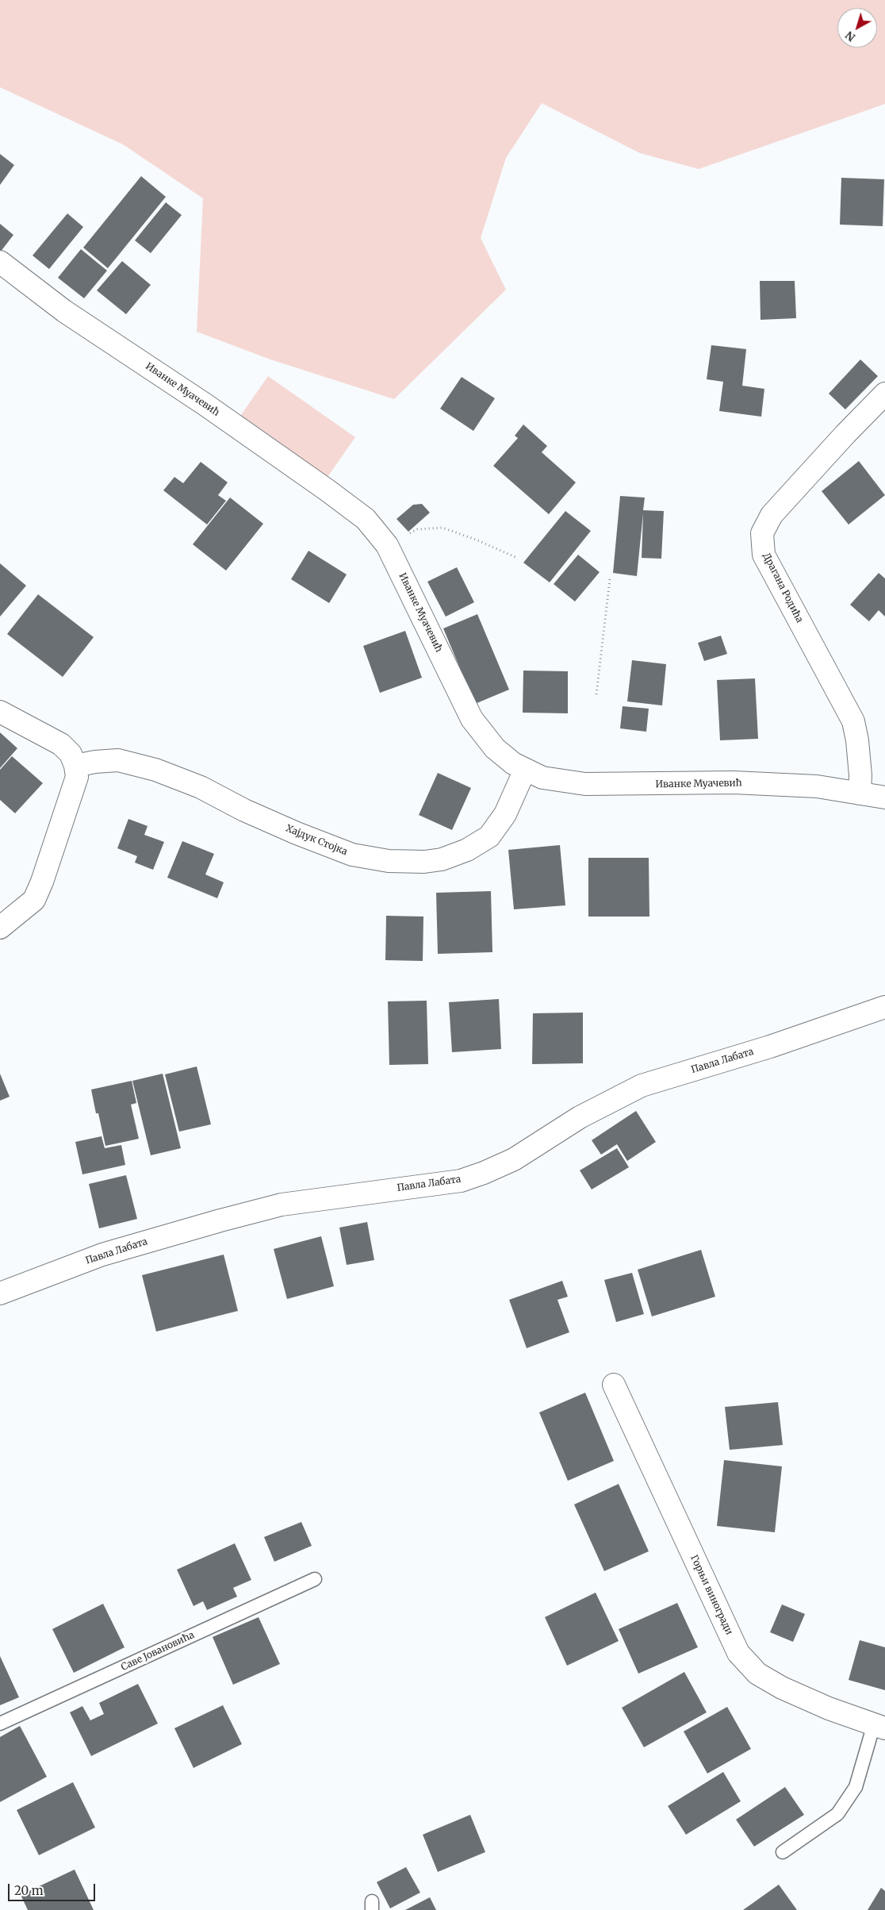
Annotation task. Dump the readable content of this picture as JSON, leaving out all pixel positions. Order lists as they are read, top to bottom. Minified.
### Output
{"streets":{"street":["Иванке Муачевић","Драгана Родића","Хајдук Стојка","Павла Лабата","Горњи виногради"],"lane":["Саве Јовановића"]},"crossings":[["Иванке Муачевић","Драгана Родића"],["Иванке Муачевић","Хајдук Стојка"]],"scale_bar":"20 m","north":"bottom left"}
